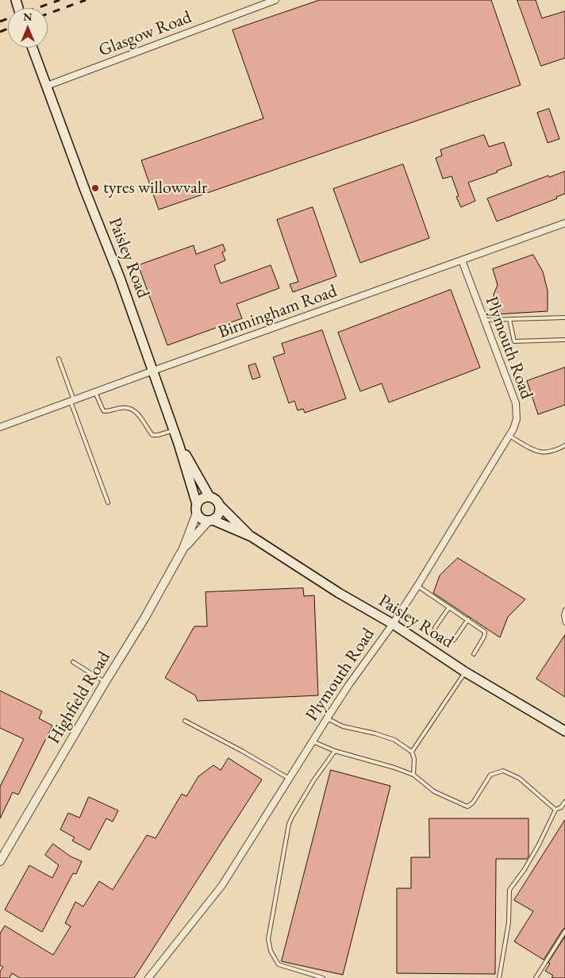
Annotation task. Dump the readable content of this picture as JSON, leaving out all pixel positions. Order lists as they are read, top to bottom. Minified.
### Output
{"streets":{"main road":["Paisley Road"],"street":["Glasgow Road","Birmingham Road","Plymouth Road","Highfield Road"]},"crossings":[["Glasgow Road","Paisley Road"],["Paisley Road","Birmingham Road"],["Paisley Road","Plymouth Road"],["Paisley Road","Highfield Road"],["Birmingham Road","Plymouth Road"]],"places":["tyres willowvalr"],"north":"top"}
